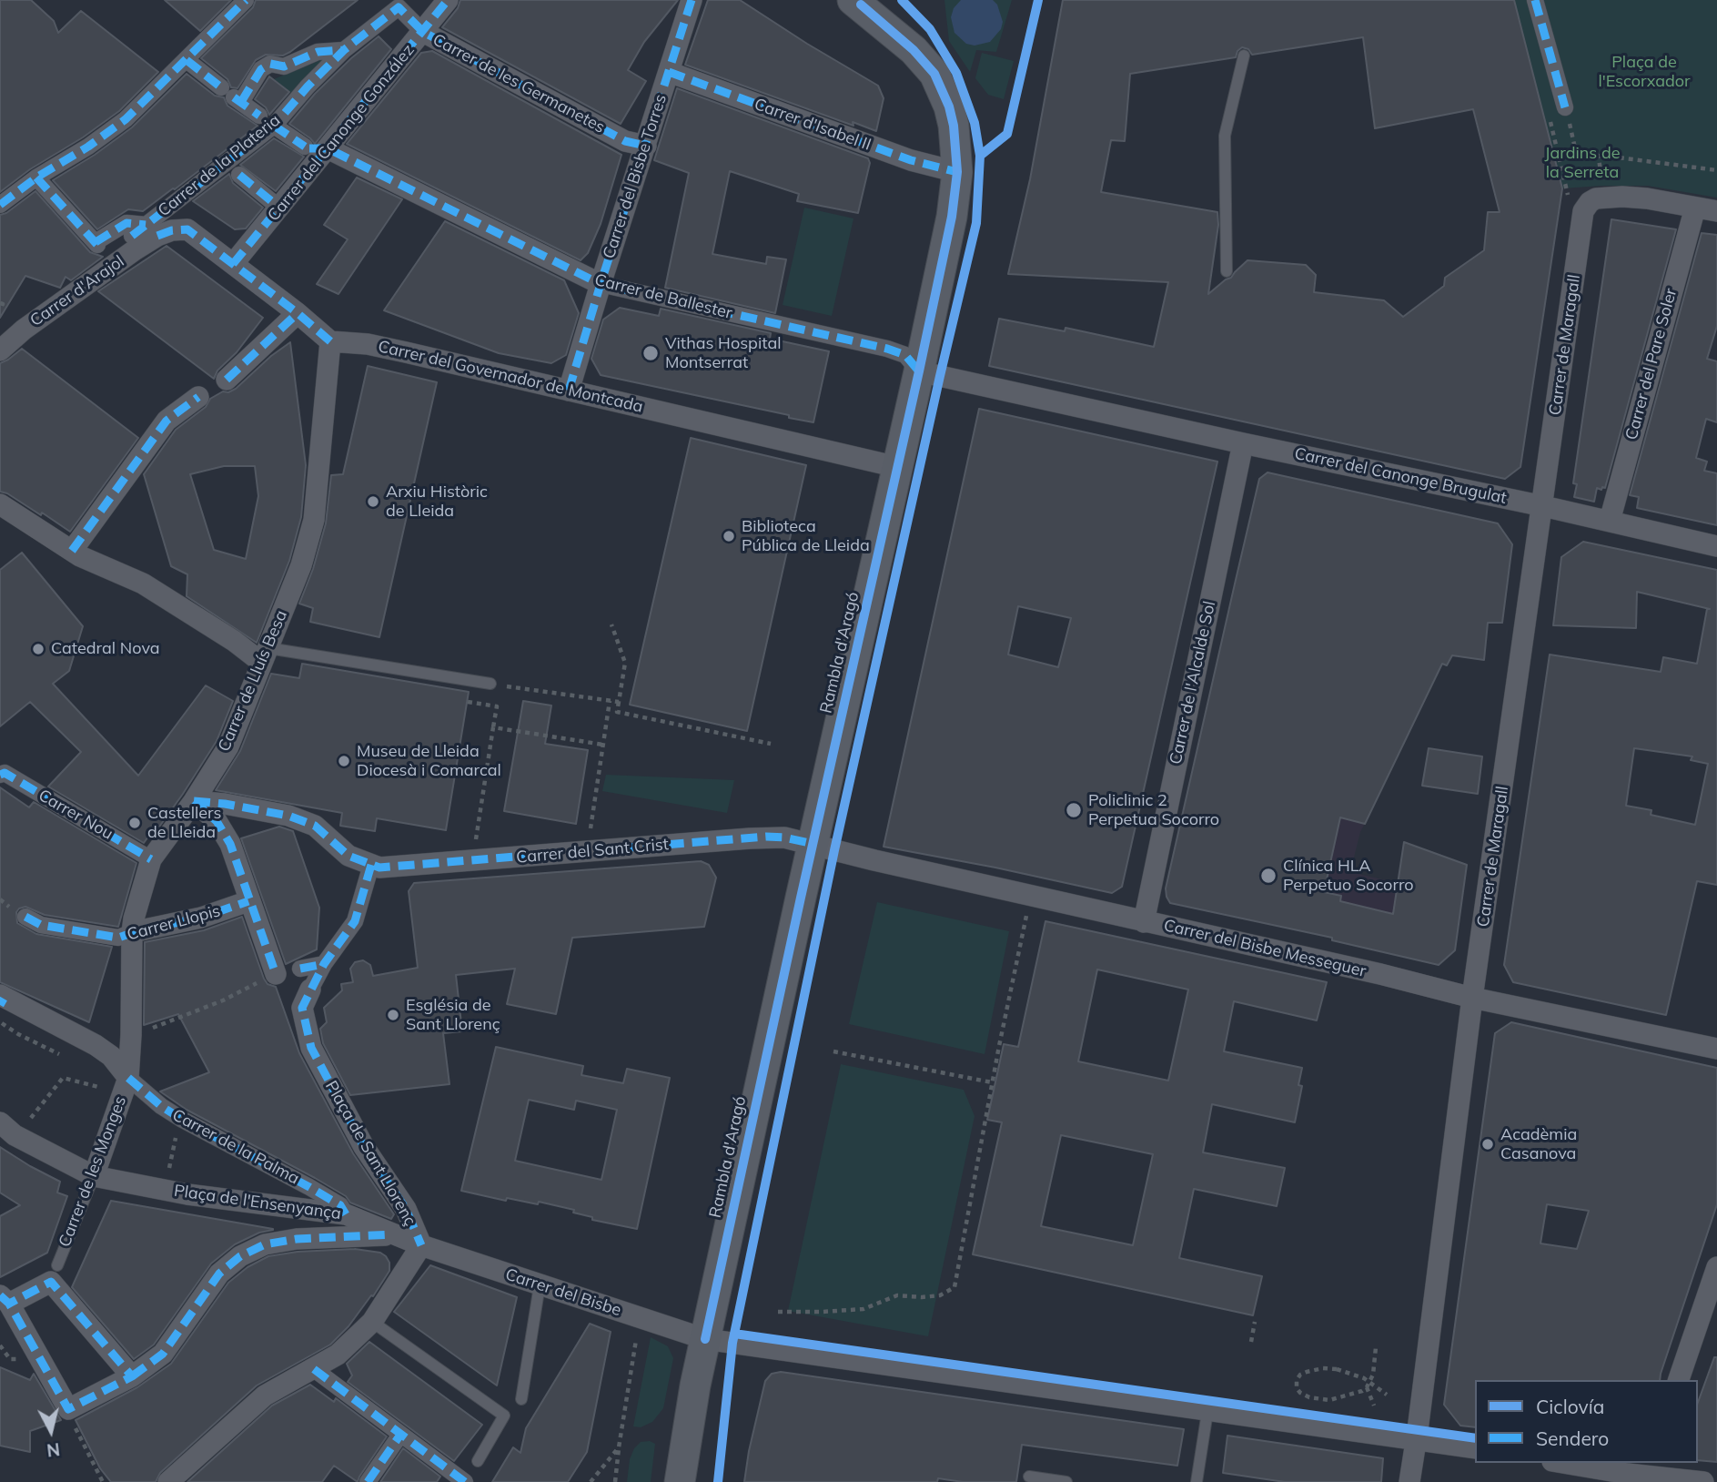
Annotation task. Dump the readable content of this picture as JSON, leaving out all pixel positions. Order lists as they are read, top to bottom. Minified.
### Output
{"streets":{"main road":["Rambla d'Aragó"],"street":["Carrer de les Germanetes","Carrer d'Isabel II","Carrer del Canonge González","Carrer de la Plateria","Carrer del Bisbe Torres","Carrer d'Arajol","Carrer de Ballester","Carrer de Maragall","Carrer del Pare Soler","Carrer del Governador de Montcada","Carrer del Canonge Brugulat","Carrer de Lluís Besa","Carrer de l'Alcalde Sol","Carrer Nou","Carrer del Sant Crist","Carrer Llopis","Carrer del Bisbe Messeguer","Carrer de la Palma","Plaça de Sant Llorenç","Carrer de les Monges","Plaça de l'Ensenyança","Carrer del Bisbe"]},"crossings":[["Carrer de les Germanetes","Carrer del Canonge González"],["Carrer de les Germanetes","Carrer de la Plateria"],["Carrer de les Germanetes","Carrer del Bisbe Torres"],["Carrer d'Isabel II","Carrer del Bisbe Torres"],["Carrer d'Isabel II","Rambla d'Aragó"],["Carrer del Canonge González","Carrer de Ballester"],["Carrer de la Plateria","Carrer d'Arajol"],["Carrer de la Plateria","Carrer de Ballester"],["Carrer del Bisbe Torres","Carrer de Ballester"],["Carrer del Bisbe Torres","Carrer del Governador de Montcada"],["Carrer de Ballester","Carrer del Canonge Brugulat"],["Carrer de Ballester","Rambla d'Aragó"],["Carrer de Maragall","Carrer del Pare Soler"],["Carrer de Maragall","Carrer del Canonge Brugulat"],["Carrer de Maragall","Carrer del Bisbe Messeguer"],["Carrer de Maragall","Carrer del Bisbe"],["Carrer del Pare Soler","Carrer del Canonge Brugulat"],["Carrer del Governador de Montcada","Rambla d'Aragó"],["Carrer del Governador de Montcada","Carrer de Lluís Besa"],["Carrer del Canonge Brugulat","Rambla d'Aragó"],["Carrer del Canonge Brugulat","Carrer de l'Alcalde Sol"],["Rambla d'Aragó","Carrer del Sant Crist"],["Rambla d'Aragó","Carrer del Bisbe Messeguer"],["Rambla d'Aragó","Carrer del Bisbe"],["Carrer de Lluís Besa","Carrer Nou"],["Carrer de Lluís Besa","Carrer Llopis"],["Carrer de Lluís Besa","Carrer de la Palma"],["Carrer de Lluís Besa","Carrer de les Monges"],["Carrer de l'Alcalde Sol","Carrer del Bisbe Messeguer"],["Carrer del Sant Crist","Carrer del Bisbe Messeguer"],["Carrer de la Palma","Carrer de les Monges"],["Carrer de la Palma","Plaça de l'Ensenyança"],["Plaça de Sant Llorenç","Plaça de l'Ensenyança"],["Plaça de Sant Llorenç","Carrer del Bisbe"],["Carrer de les Monges","Plaça de l'Ensenyança"],["Plaça de l'Ensenyança","Carrer del Bisbe"]],"parks":["Plaça de l'Escorxador","Jardins de la Serreta"],"places":["Vithas Hospital Montserrat","Arxiu Històric de Lleida","Biblioteca Pública de Lleida","Catedral Nova","Museu de Lleida Diocesà i Comarcal","Policlinic 2 Perpetua Socorro","Castellers de Lleida","Clínica HLA Perpetuo Socorro","Església de Sant Llorenç","Acadèmia Casanova"],"legend":["Ciclovía","Sendero"],"north":"bottom"}
